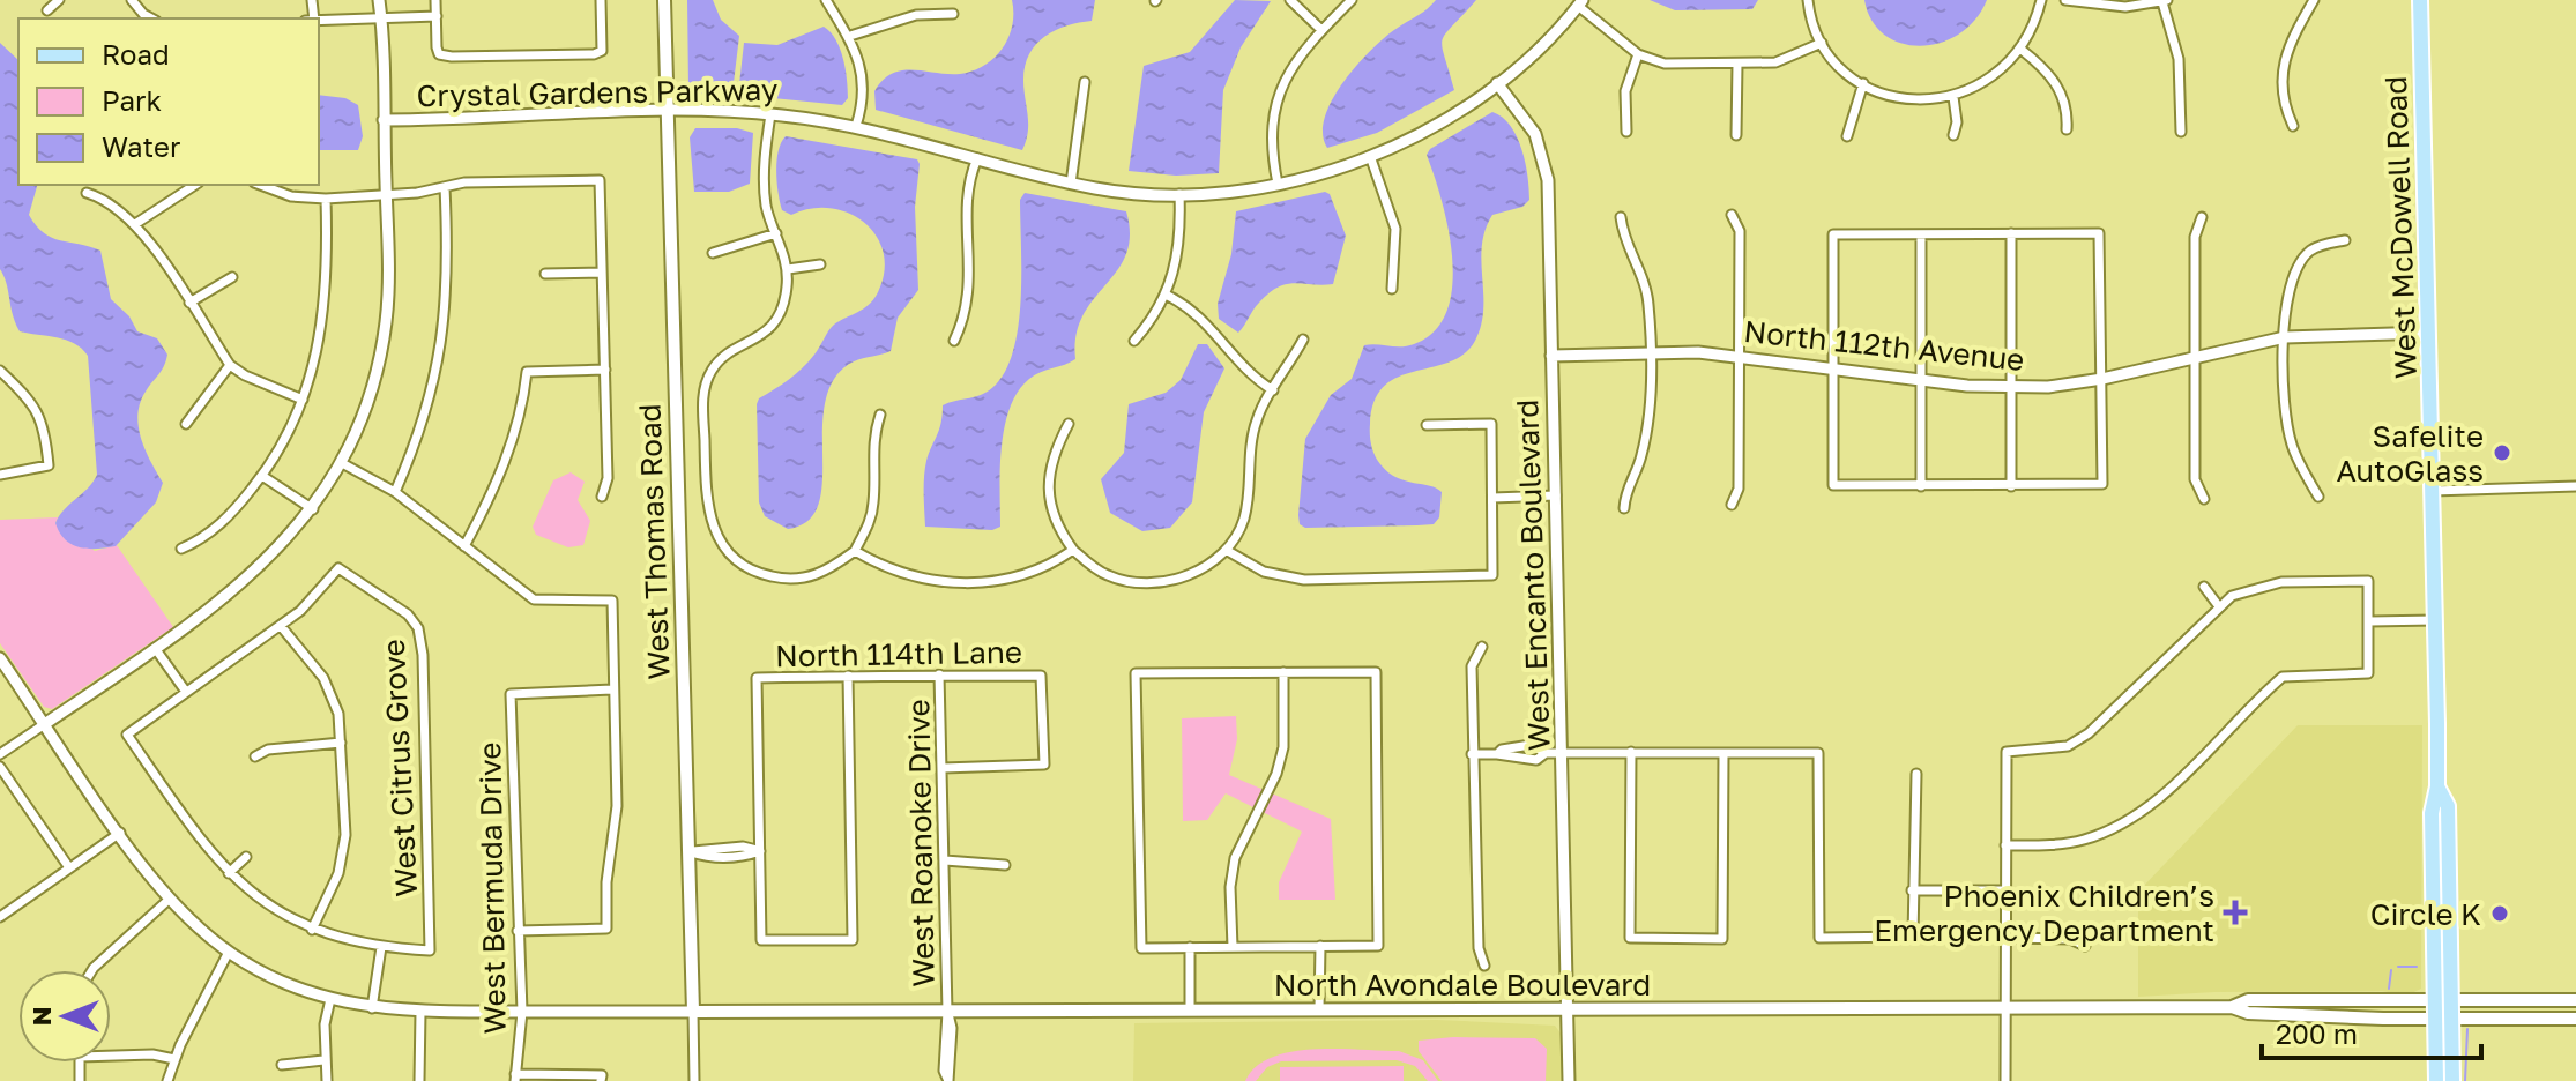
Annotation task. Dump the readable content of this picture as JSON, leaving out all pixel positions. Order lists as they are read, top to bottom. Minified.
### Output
{"streets":{"main road":["West McDowell Road","West Thomas Road","North Avondale Boulevard"],"street":["Crystal Gardens Parkway","North 112th Avenue","West Encanto Boulevard","North 114th Lane","West Citrus Grove","West Roanoke Drive","West Bermuda Drive"]},"crossings":[["Crystal Gardens Parkway","West Thomas Road"],["Crystal Gardens Parkway","West Encanto Boulevard"],["West McDowell Road","North 112th Avenue"],["West McDowell Road","North Avondale Boulevard"],["North 112th Avenue","West Encanto Boulevard"],["West Thomas Road","North Avondale Boulevard"],["West Encanto Boulevard","North Avondale Boulevard"],["North 114th Lane","West Roanoke Drive"],["West Roanoke Drive","North Avondale Boulevard"]],"places":{"other":["Safelite AutoGlass","Circle K"],"health":["Phoenix Children’s Emergency Department"]},"legend":["Road","Park","Water"],"scale_bar":"200 m","north":"left"}
